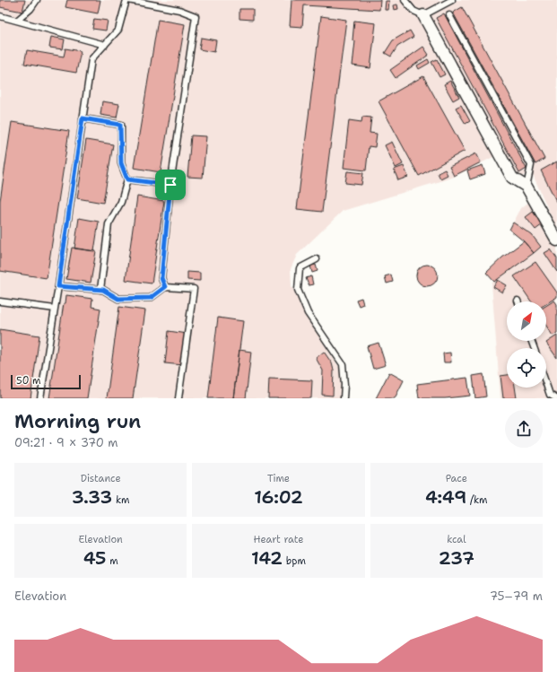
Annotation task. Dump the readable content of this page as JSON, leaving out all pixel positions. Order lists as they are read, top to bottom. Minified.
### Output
{"scale_bar":"50 m","north":"top right","page":{"scale":"50 m","heading":["Morning run","09:21 · 9 × 370 m"],"stats":[["Distance","3.33 km"],["Time","16:02"],["Pace","4:49 /km"],["Elevation","45 m"],["Heart rate","142 bpm"],["kcal","237"]],"chart":["Elevation","75–79 m"]}}
